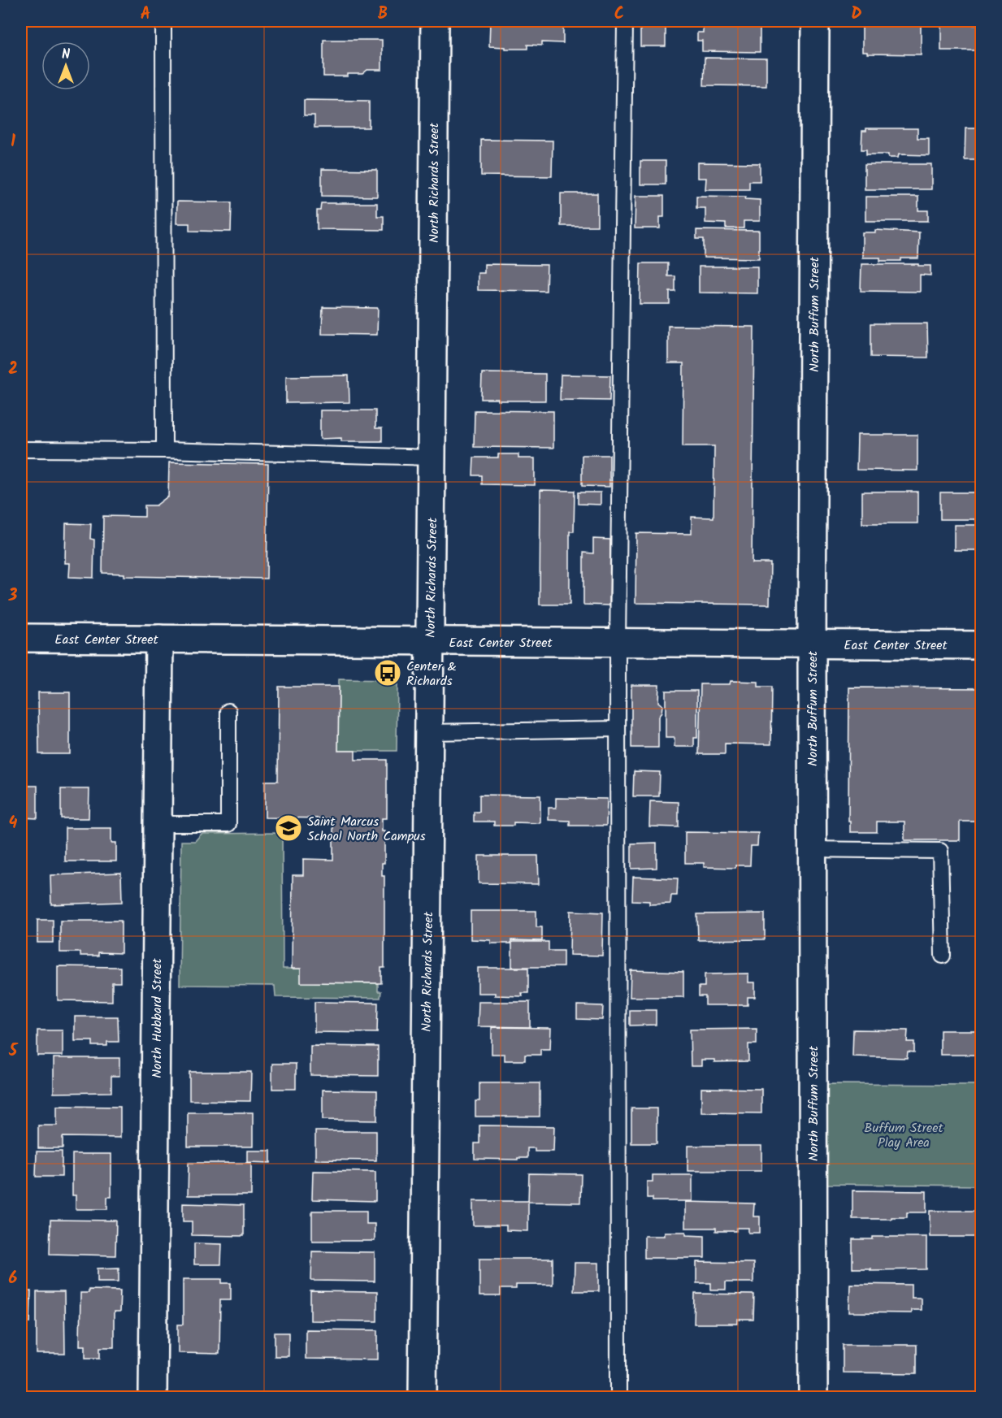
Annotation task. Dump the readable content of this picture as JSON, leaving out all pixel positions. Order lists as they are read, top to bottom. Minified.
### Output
{"streets":{"street":["North Richards Street","North Buffum Street","East Center Street","North Hubbard Street"]},"crossings":[["North Richards Street","East Center Street"],["North Buffum Street","East Center Street"],["East Center Street","North Hubbard Street"]],"parks":["Buffum Street Play Area"],"places":{"bus stop":["Center & Richards"],"school or university":["Saint Marcus School North Campus"]},"north":"top","grid":{"columns":["A","B","C","D"],"rows":["1","2","3","4","5","6"]}}
